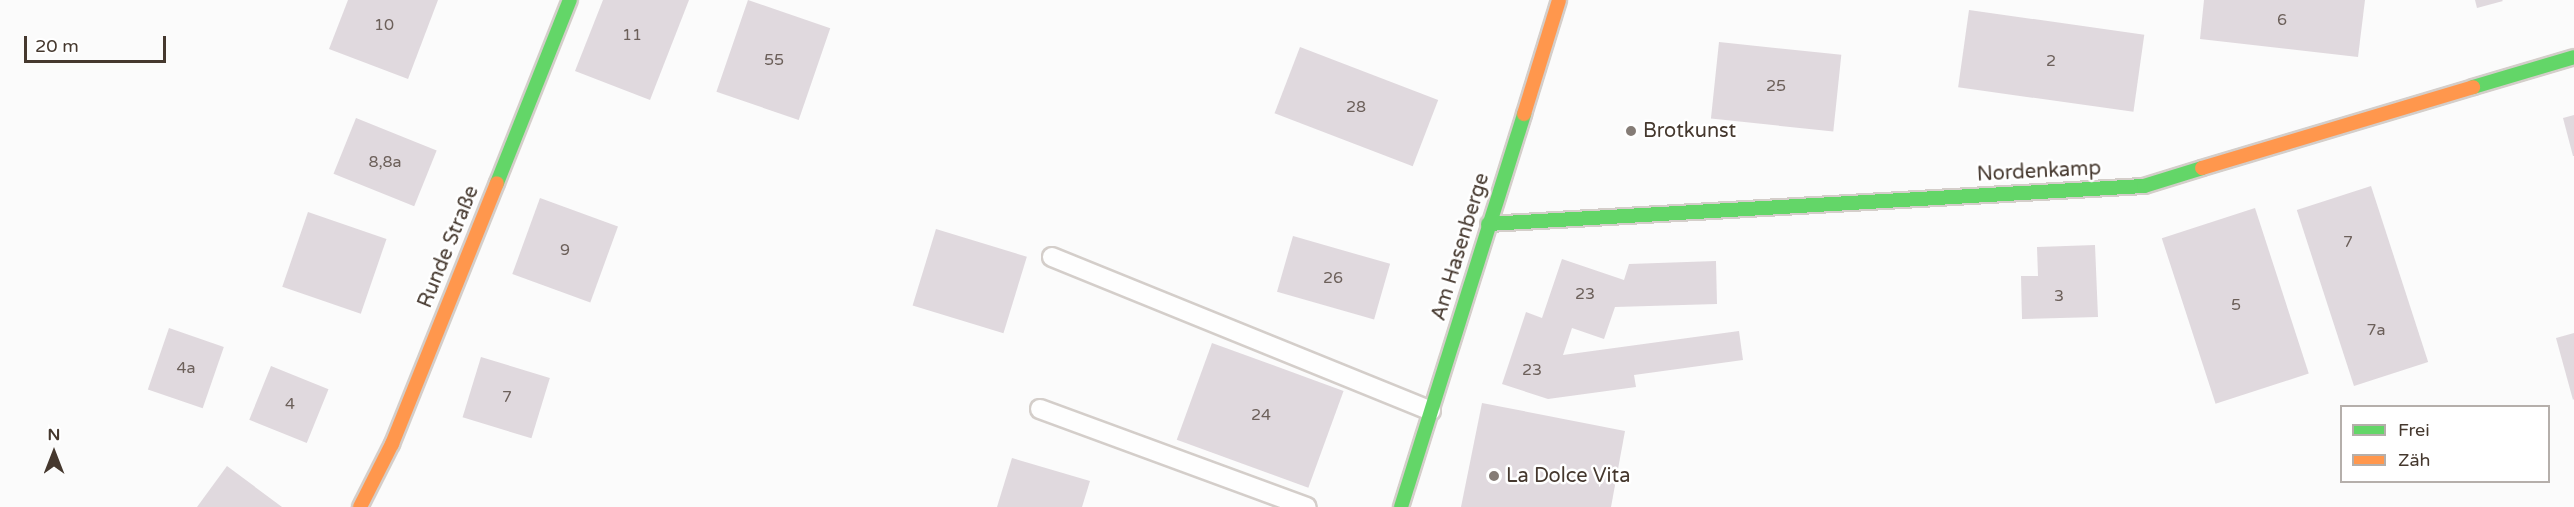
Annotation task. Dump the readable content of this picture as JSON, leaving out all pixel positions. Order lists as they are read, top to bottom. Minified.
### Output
{"streets":{"street":["Nordenkamp","Runde Straße","Am Hasenberge"]},"crossings":[["Nordenkamp","Am Hasenberge"]],"places":["Brotkunst","La Dolce Vita"],"house_numbers":["6","10","11","55","2","25","28","8,8a","7","9","26","23","3","5","7a","4a","23","7","4","24"],"legend":["Frei","Zäh"],"scale_bar":"20 m","north":"top"}
